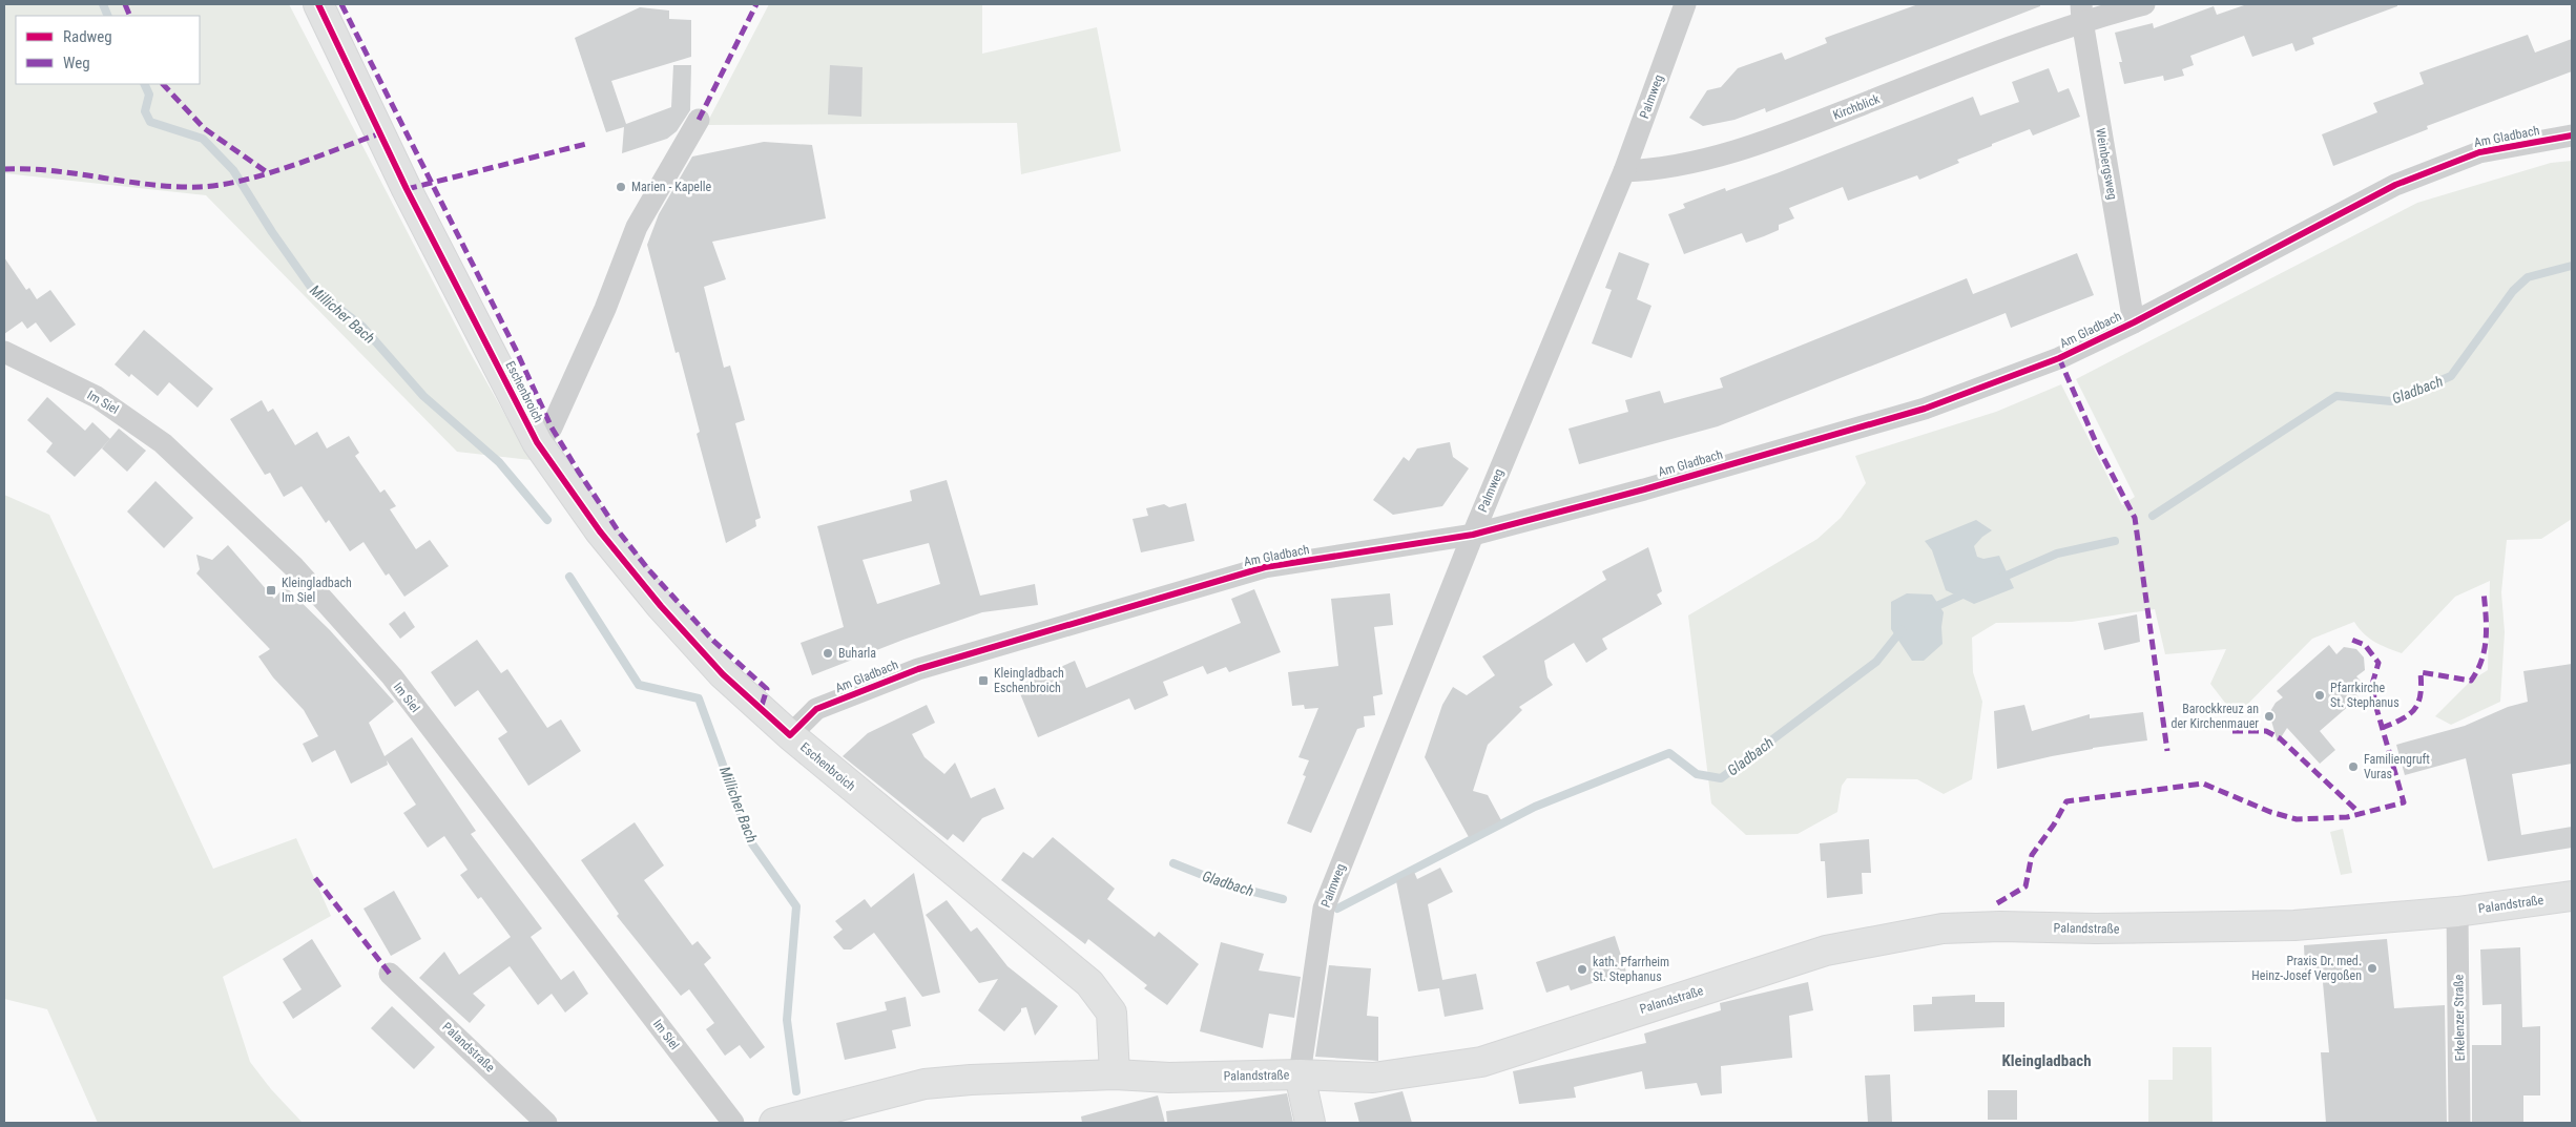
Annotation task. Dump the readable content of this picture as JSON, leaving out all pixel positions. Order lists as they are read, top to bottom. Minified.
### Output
{"streets":{"main road":["Eschenbroich","Palandstraße"],"street":["Palmweg","Kirchblick","Am Gladbach","Weinbergsweg","Im Siel","Erkelenzer Straße"]},"crossings":[["Palmweg","Kirchblick"],["Palmweg","Am Gladbach"],["Palmweg","Palandstraße"],["Kirchblick","Weinbergsweg"],["Am Gladbach","Weinbergsweg"],["Am Gladbach","Eschenbroich"],["Eschenbroich","Palandstraße"],["Palandstraße","Erkelenzer Straße"]],"districts":["Kleingladbach"],"water":["Millicher Bach","Gladbach"],"places":{"other":["Marien - Kapelle","Buharla","Pfarrkirche St. Stephanus","Barockkreuz an der Kirchenmauer","Familiengruft Vuras","Praxis Dr. med. Heinz-Josef Vergoßen","kath. Pfarrheim St. Stephanus"],"transit":["Kleingladbach Im Siel","Kleingladbach Eschenbroich"]},"legend":["Radweg","Weg"]}
